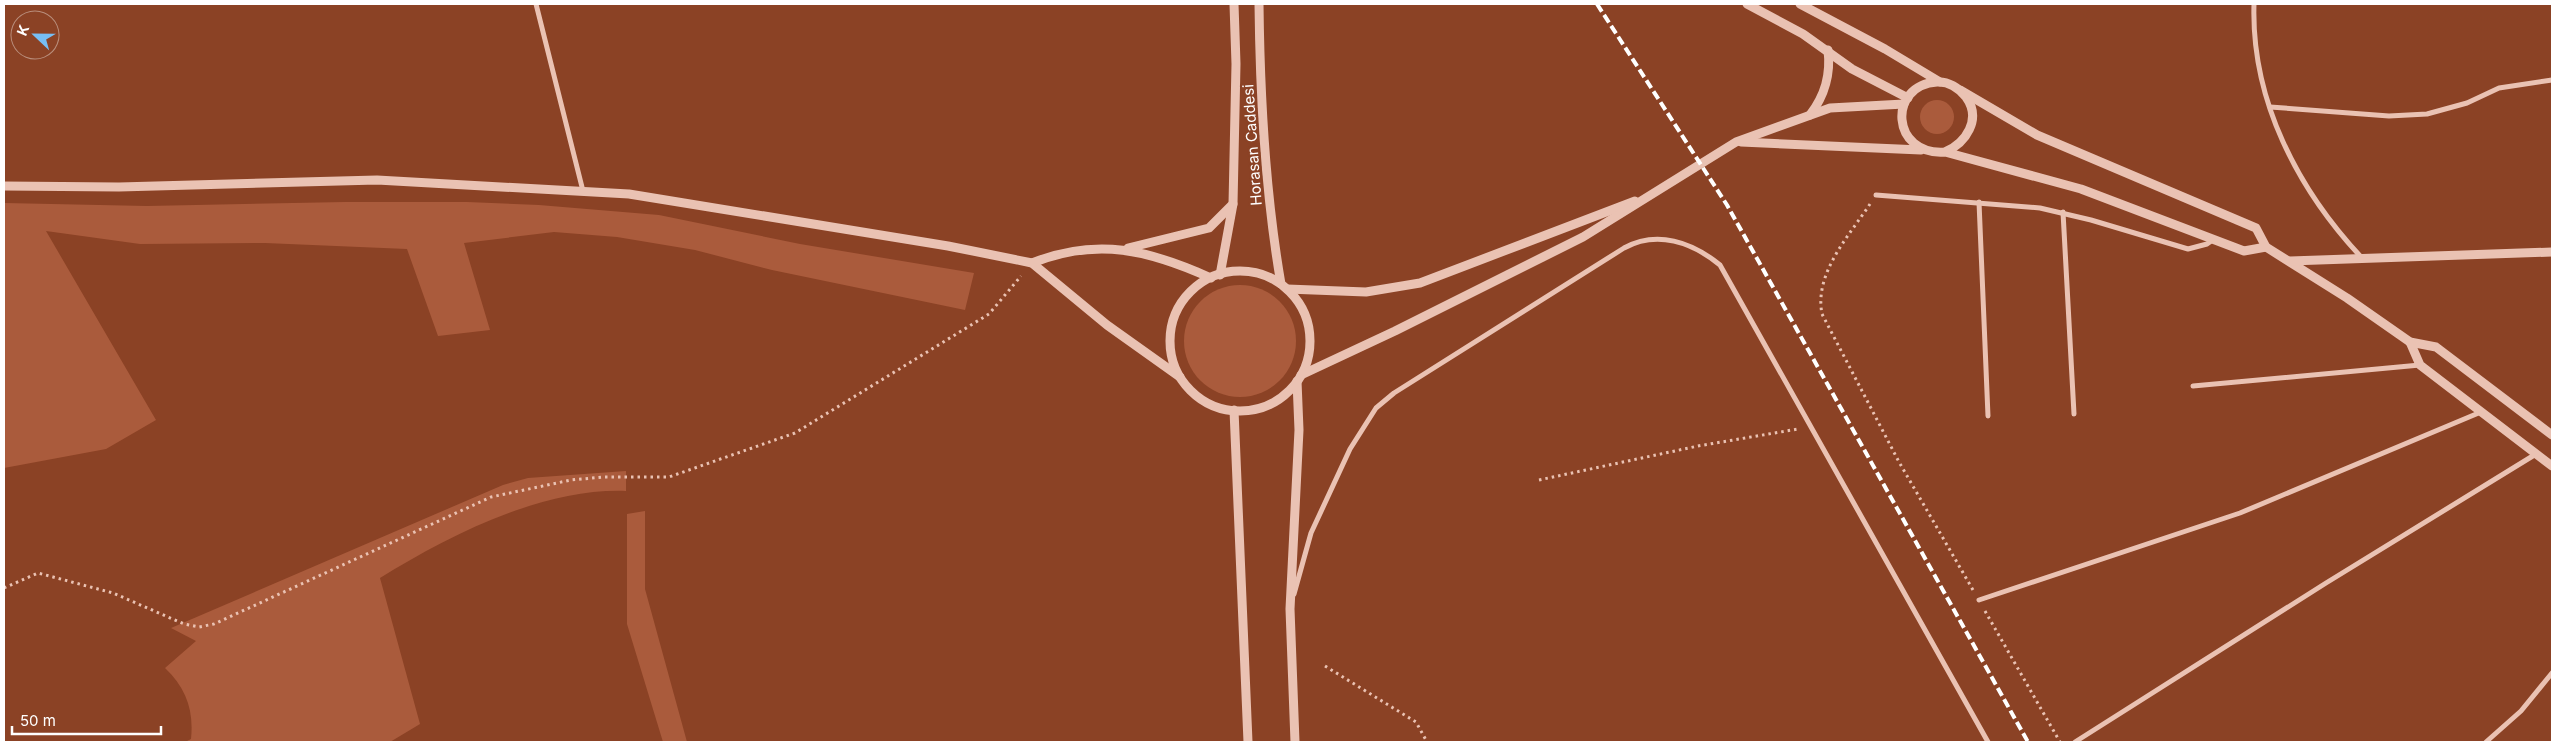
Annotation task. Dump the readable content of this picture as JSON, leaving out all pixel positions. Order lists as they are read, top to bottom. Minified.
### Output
{"streets":{"street":["Horasan Caddesi"]},"scale_bar":"50 m","north":"left"}
